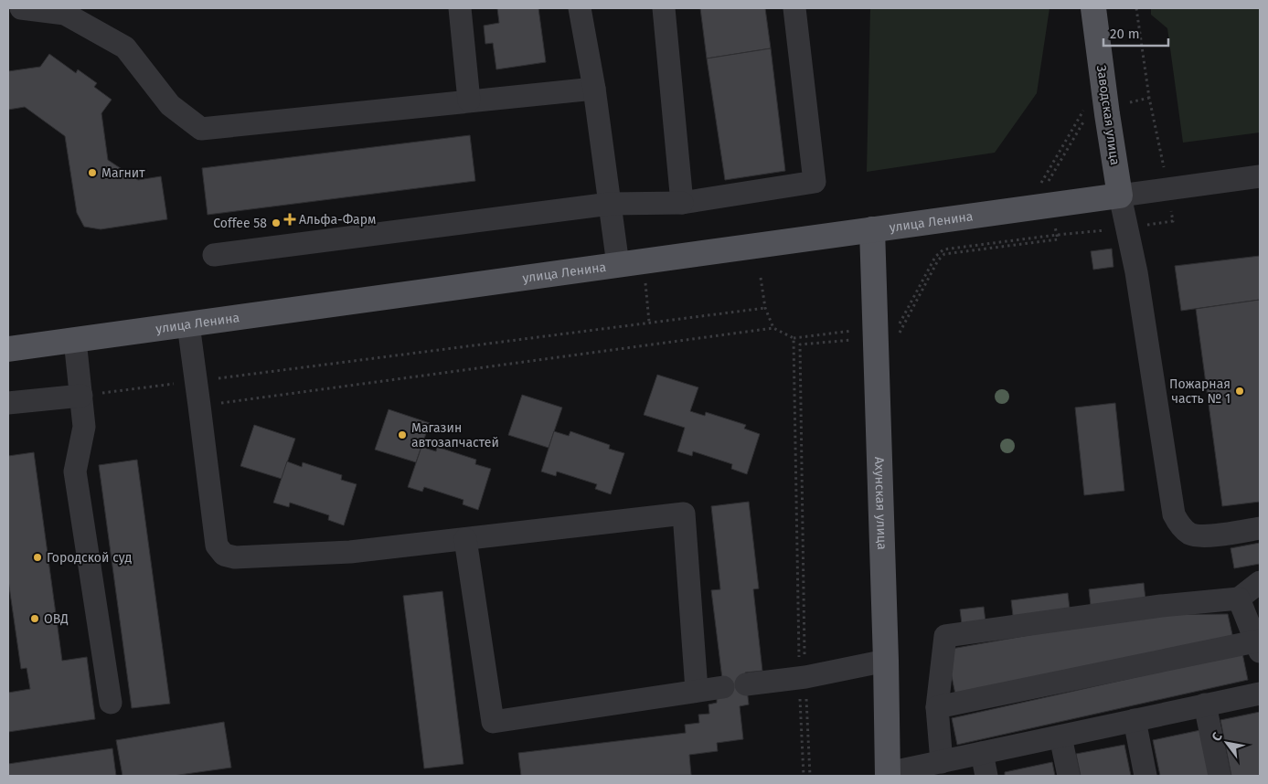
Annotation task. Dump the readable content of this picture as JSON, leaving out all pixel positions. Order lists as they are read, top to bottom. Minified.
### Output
{"streets":{"main road":["Заводская улица","улица Ленина","Ахунская улица"]},"crossings":[["Заводская улица","улица Ленина"],["улица Ленина","Ахунская улица"]],"places":{"other":["Магнит","Coffee 58","Пожарная часть № 1","Магазин автозапчастей","Городской суд","ОВД"],"health":["Альфа-Фарм"]},"scale_bar":"20 m","north":"top left"}
